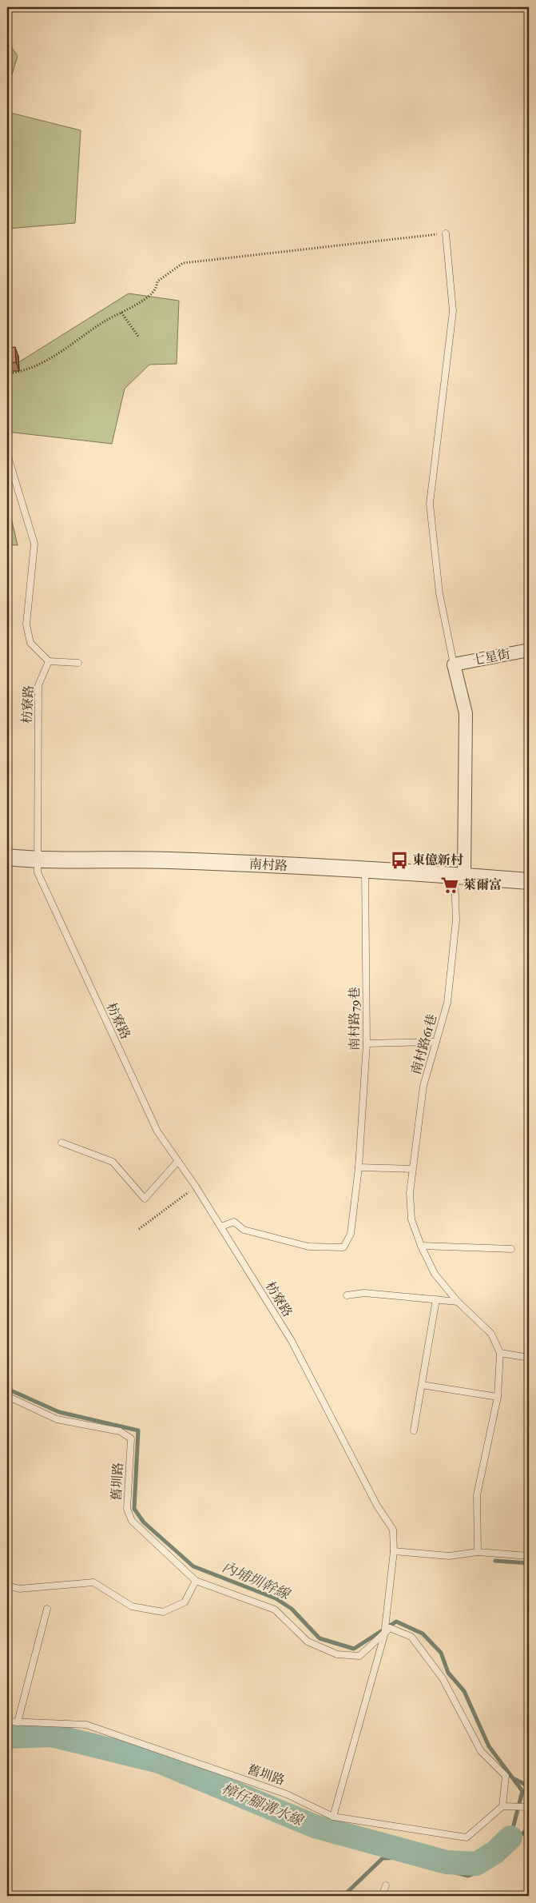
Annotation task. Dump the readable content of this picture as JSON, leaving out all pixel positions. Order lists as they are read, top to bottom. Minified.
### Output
{"streets":{"street":["七星街","南村路"],"lane":["枋寮路","南村路79巷","南村路61巷","舊圳路"]},"crossings":[["枋寮路","南村路"],["枋寮路","南村路79巷"],["南村路","南村路79巷"],["南村路","南村路61巷"]],"water":["內埔圳幹線","樟仔腳溝水線"],"places":{"bus stop":["東億新村"],"supermarket":["萊爾富"]}}
